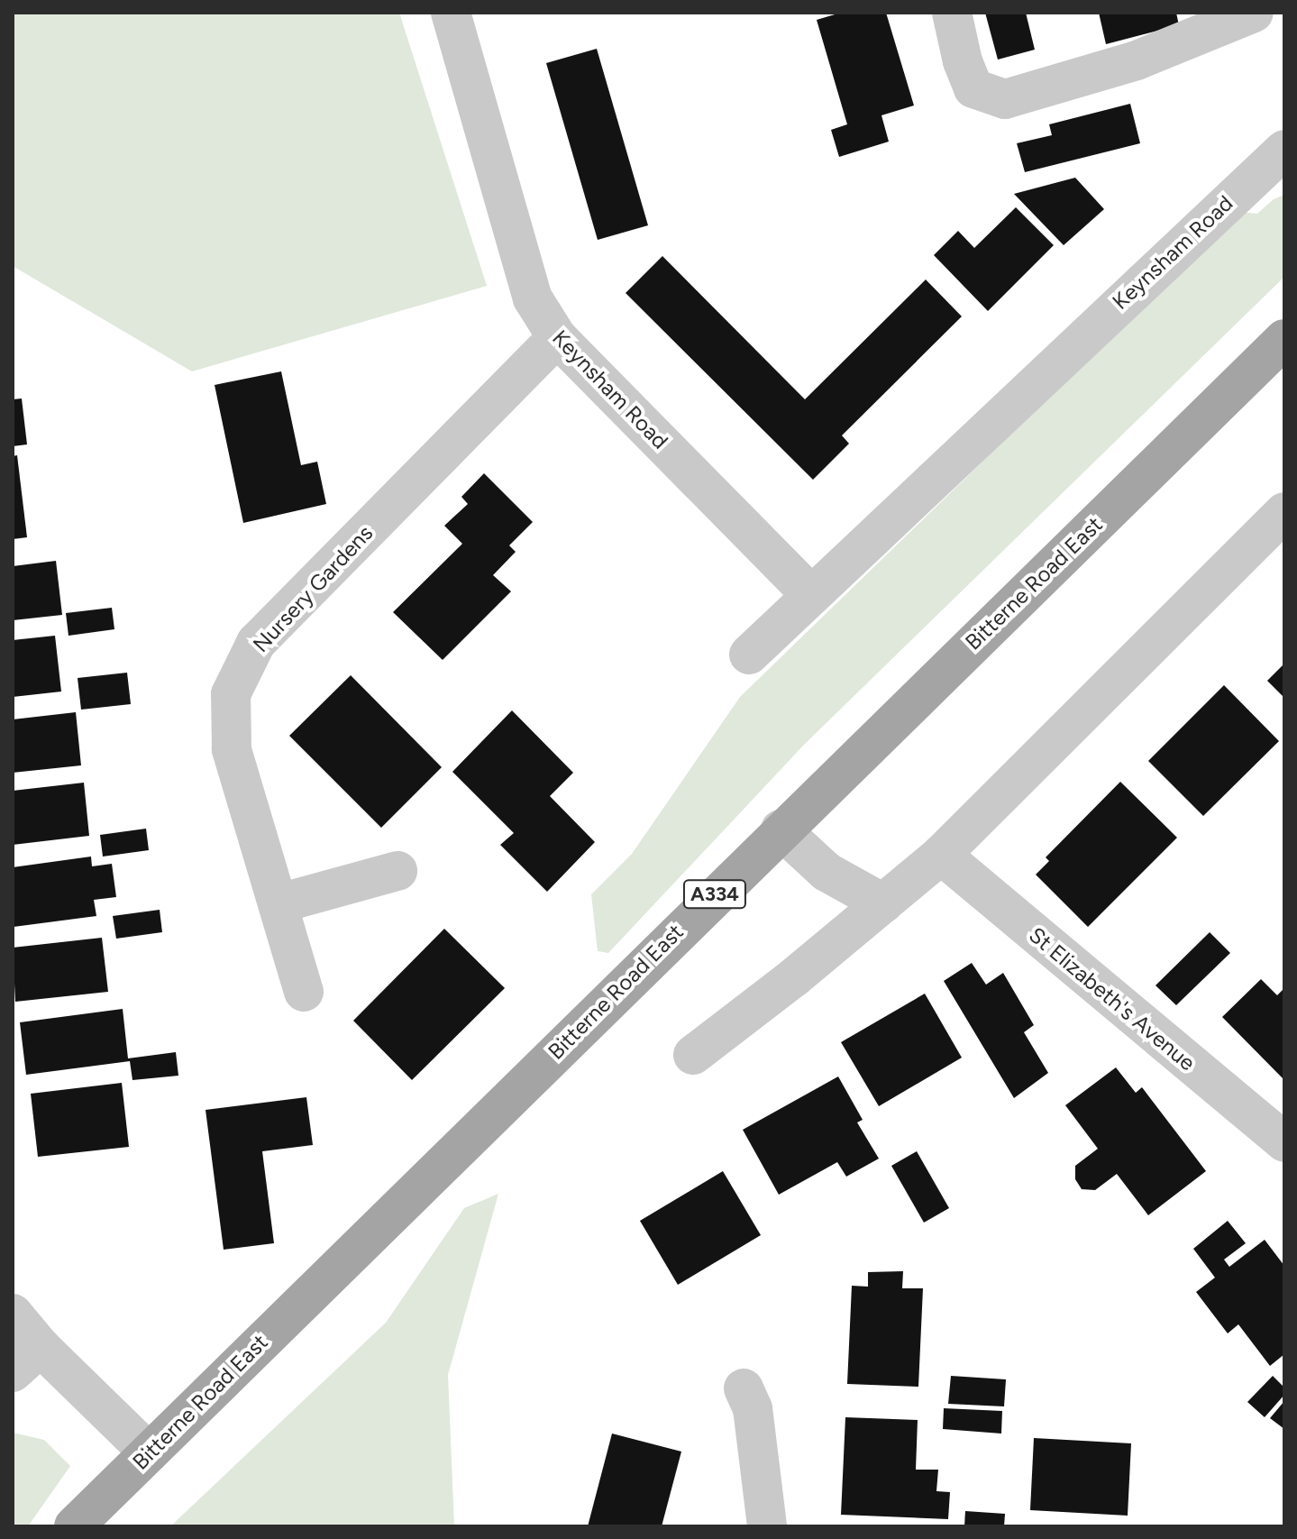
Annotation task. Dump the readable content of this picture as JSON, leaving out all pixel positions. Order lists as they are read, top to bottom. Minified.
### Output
{"streets":{"main road":["Bitterne Road East","A334"],"street":["Keynsham Road","Nursery Gardens","St Elizabeth's Avenue"]},"crossings":[["Keynsham Road","Nursery Gardens"]]}
